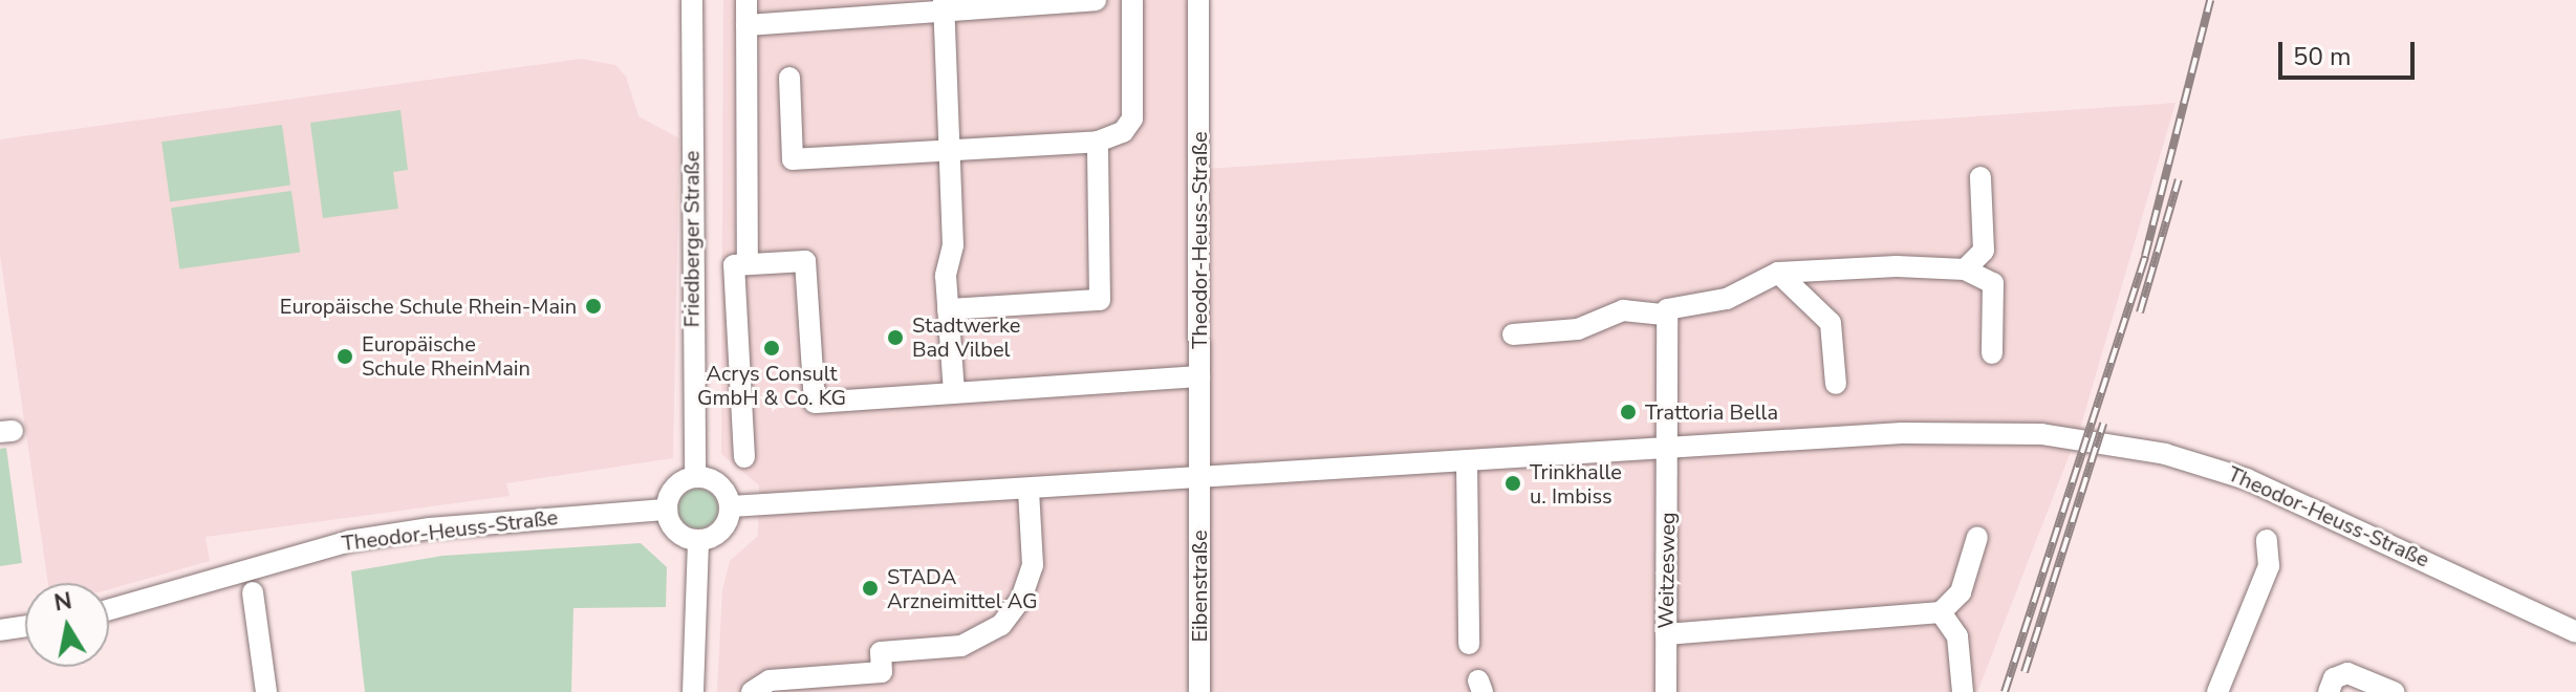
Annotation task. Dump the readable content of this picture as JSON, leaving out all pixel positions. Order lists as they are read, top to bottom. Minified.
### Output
{"streets":{"street":["Friedberger Straße","Theodor-Heuss-Straße","Weitzesweg","Eibenstraße"]},"crossings":[["Friedberger Straße","Theodor-Heuss-Straße"],["Theodor-Heuss-Straße","Weitzesweg"],["Theodor-Heuss-Straße","Eibenstraße"]],"places":["Europäische Schule Rhein-Main","Stadtwerke Bad Vilbel","Acrys Consult GmbH & Co. KG","Europäische Schule RheinMain","Trattoria Bella","Trinkhalle u. Imbiss","STADA Arzneimittel AG"],"scale_bar":"50 m","north":"top"}
